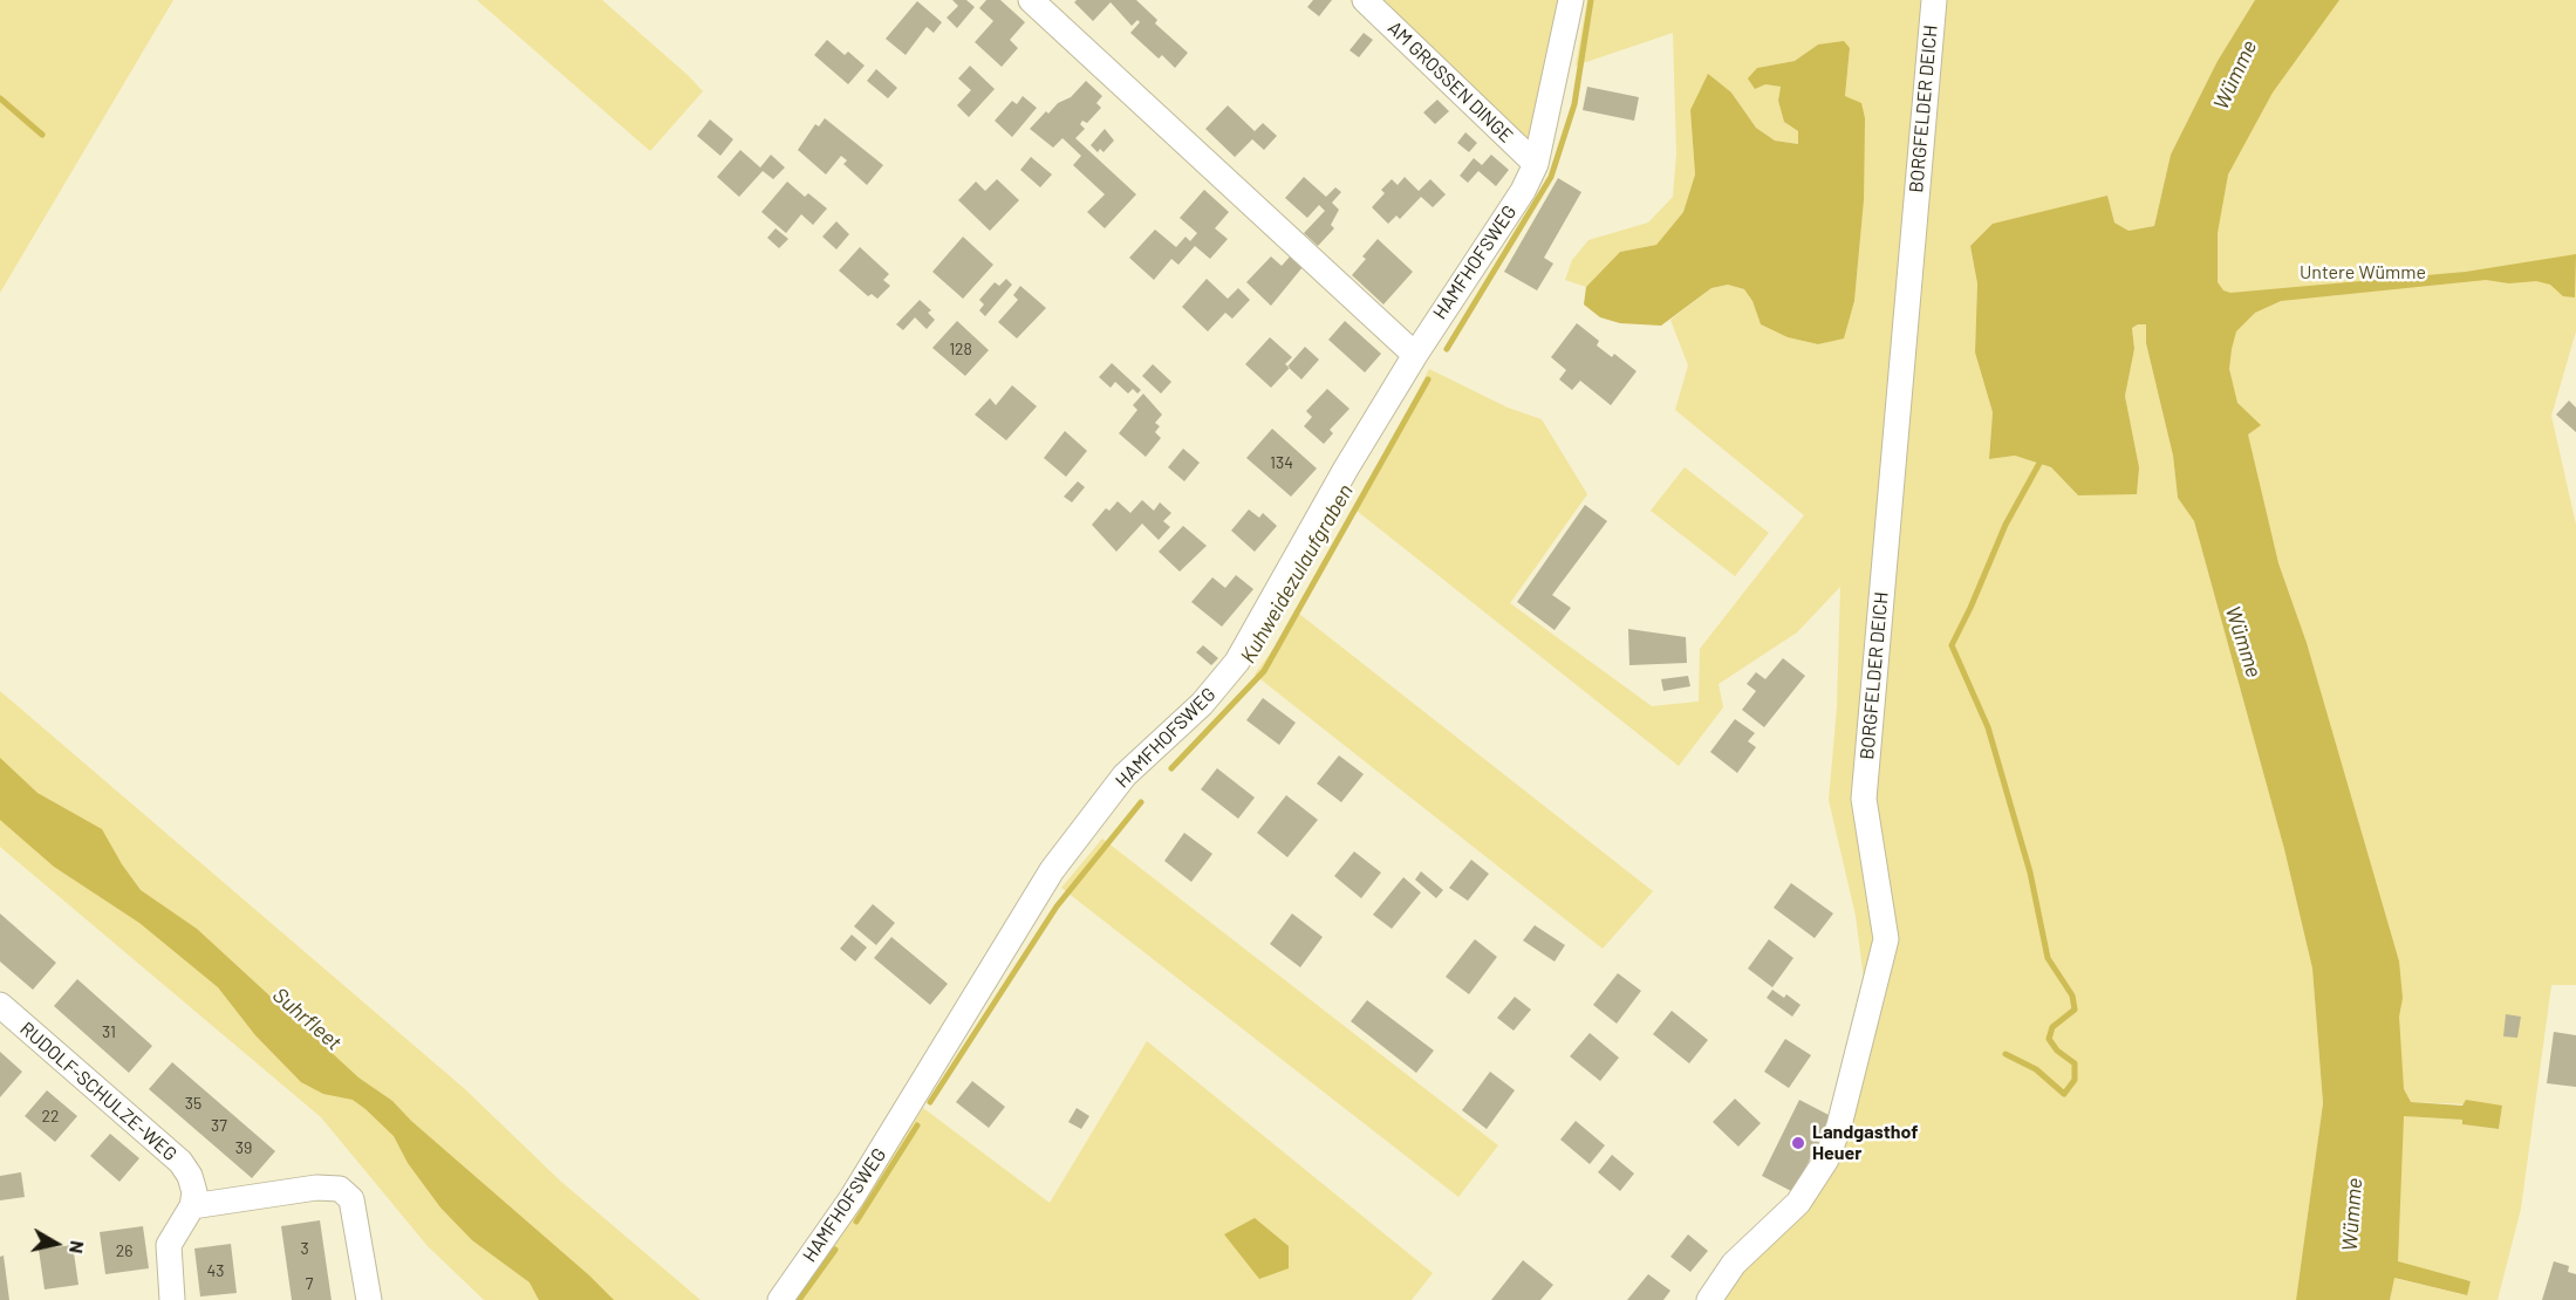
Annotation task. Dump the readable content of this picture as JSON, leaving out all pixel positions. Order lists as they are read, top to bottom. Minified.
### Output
{"streets":{"street":["AM GROSSEN DINGE","BORGFELDER DEICH","HAMFHOFSWEG","RUDOLF-SCHULZE-WEG"]},"crossings":[["AM GROSSEN DINGE","HAMFHOFSWEG"]],"water":["Wümme","Kuhweidezulaufgraben","Suhrfleet"],"parks":["Untere Wümme"],"places":["Landgasthof Heuer"],"house_numbers":["128","134","31","35","22","37","39","3","26","43","7"],"north":"right"}
